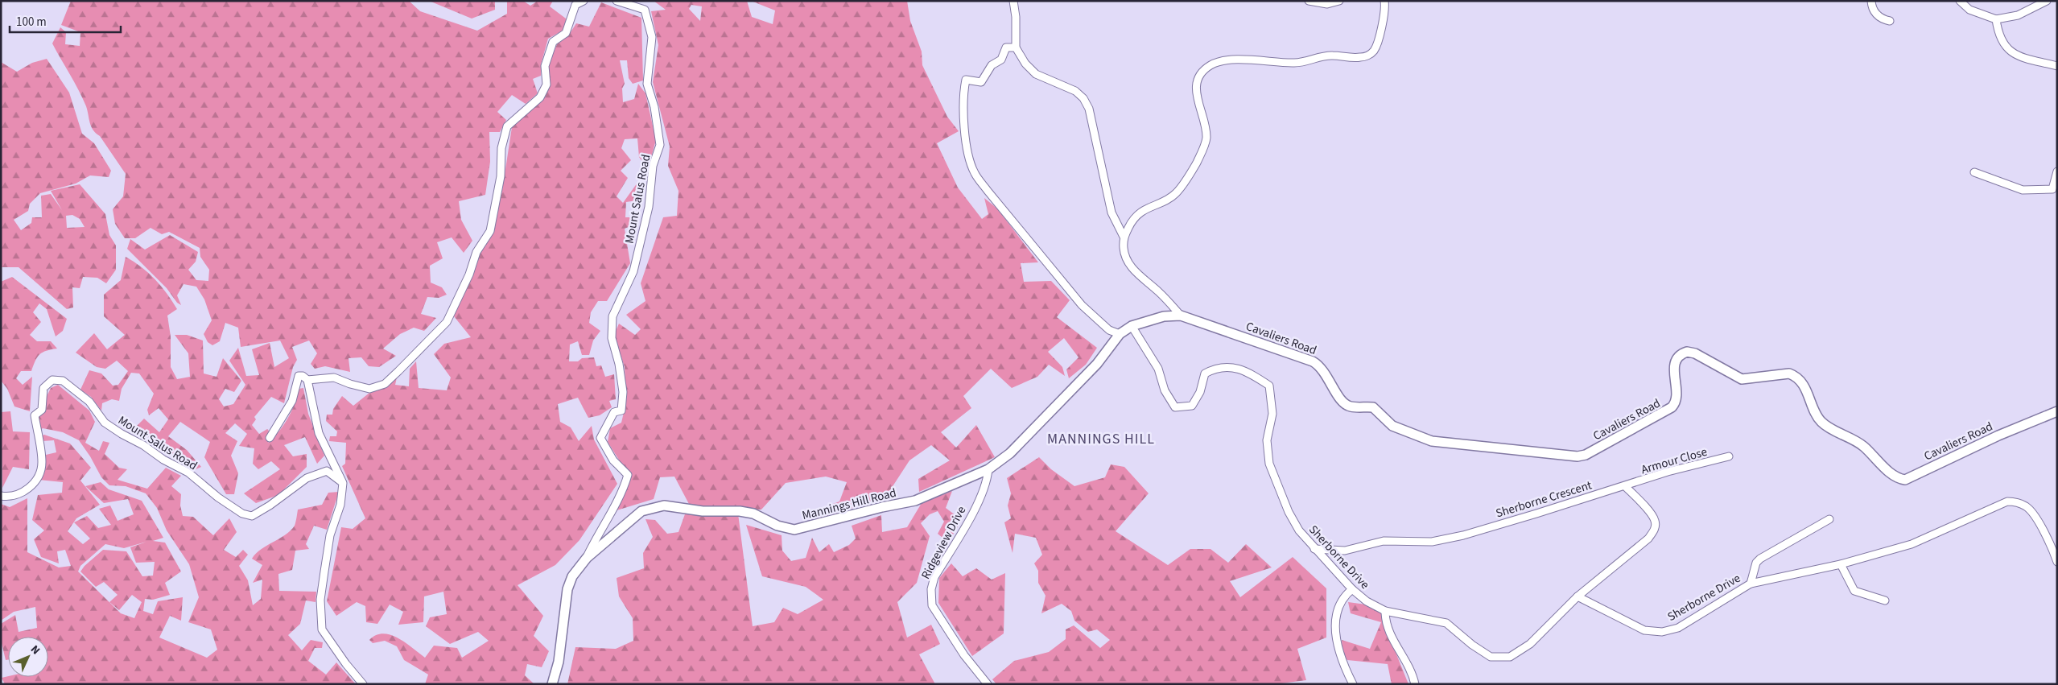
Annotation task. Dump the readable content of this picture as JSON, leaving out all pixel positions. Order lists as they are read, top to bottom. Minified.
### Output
{"streets":{"main road":["Cavaliers Road","Mannings Hill Road"],"street":["Mount Salus Road","Armour Close","Sherborne Crescent","Ridgeview Drive","Sherborne Drive"]},"crossings":[["Mount Salus Road","Mannings Hill Road"],["Cavaliers Road","Mannings Hill Road"],["Armour Close","Sherborne Crescent"],["Sherborne Crescent","Sherborne Drive"],["Mannings Hill Road","Ridgeview Drive"],["Mannings Hill Road","Sherborne Drive"]],"districts":["MANNINGS HILL"],"scale_bar":"100 m","north":"top right"}
